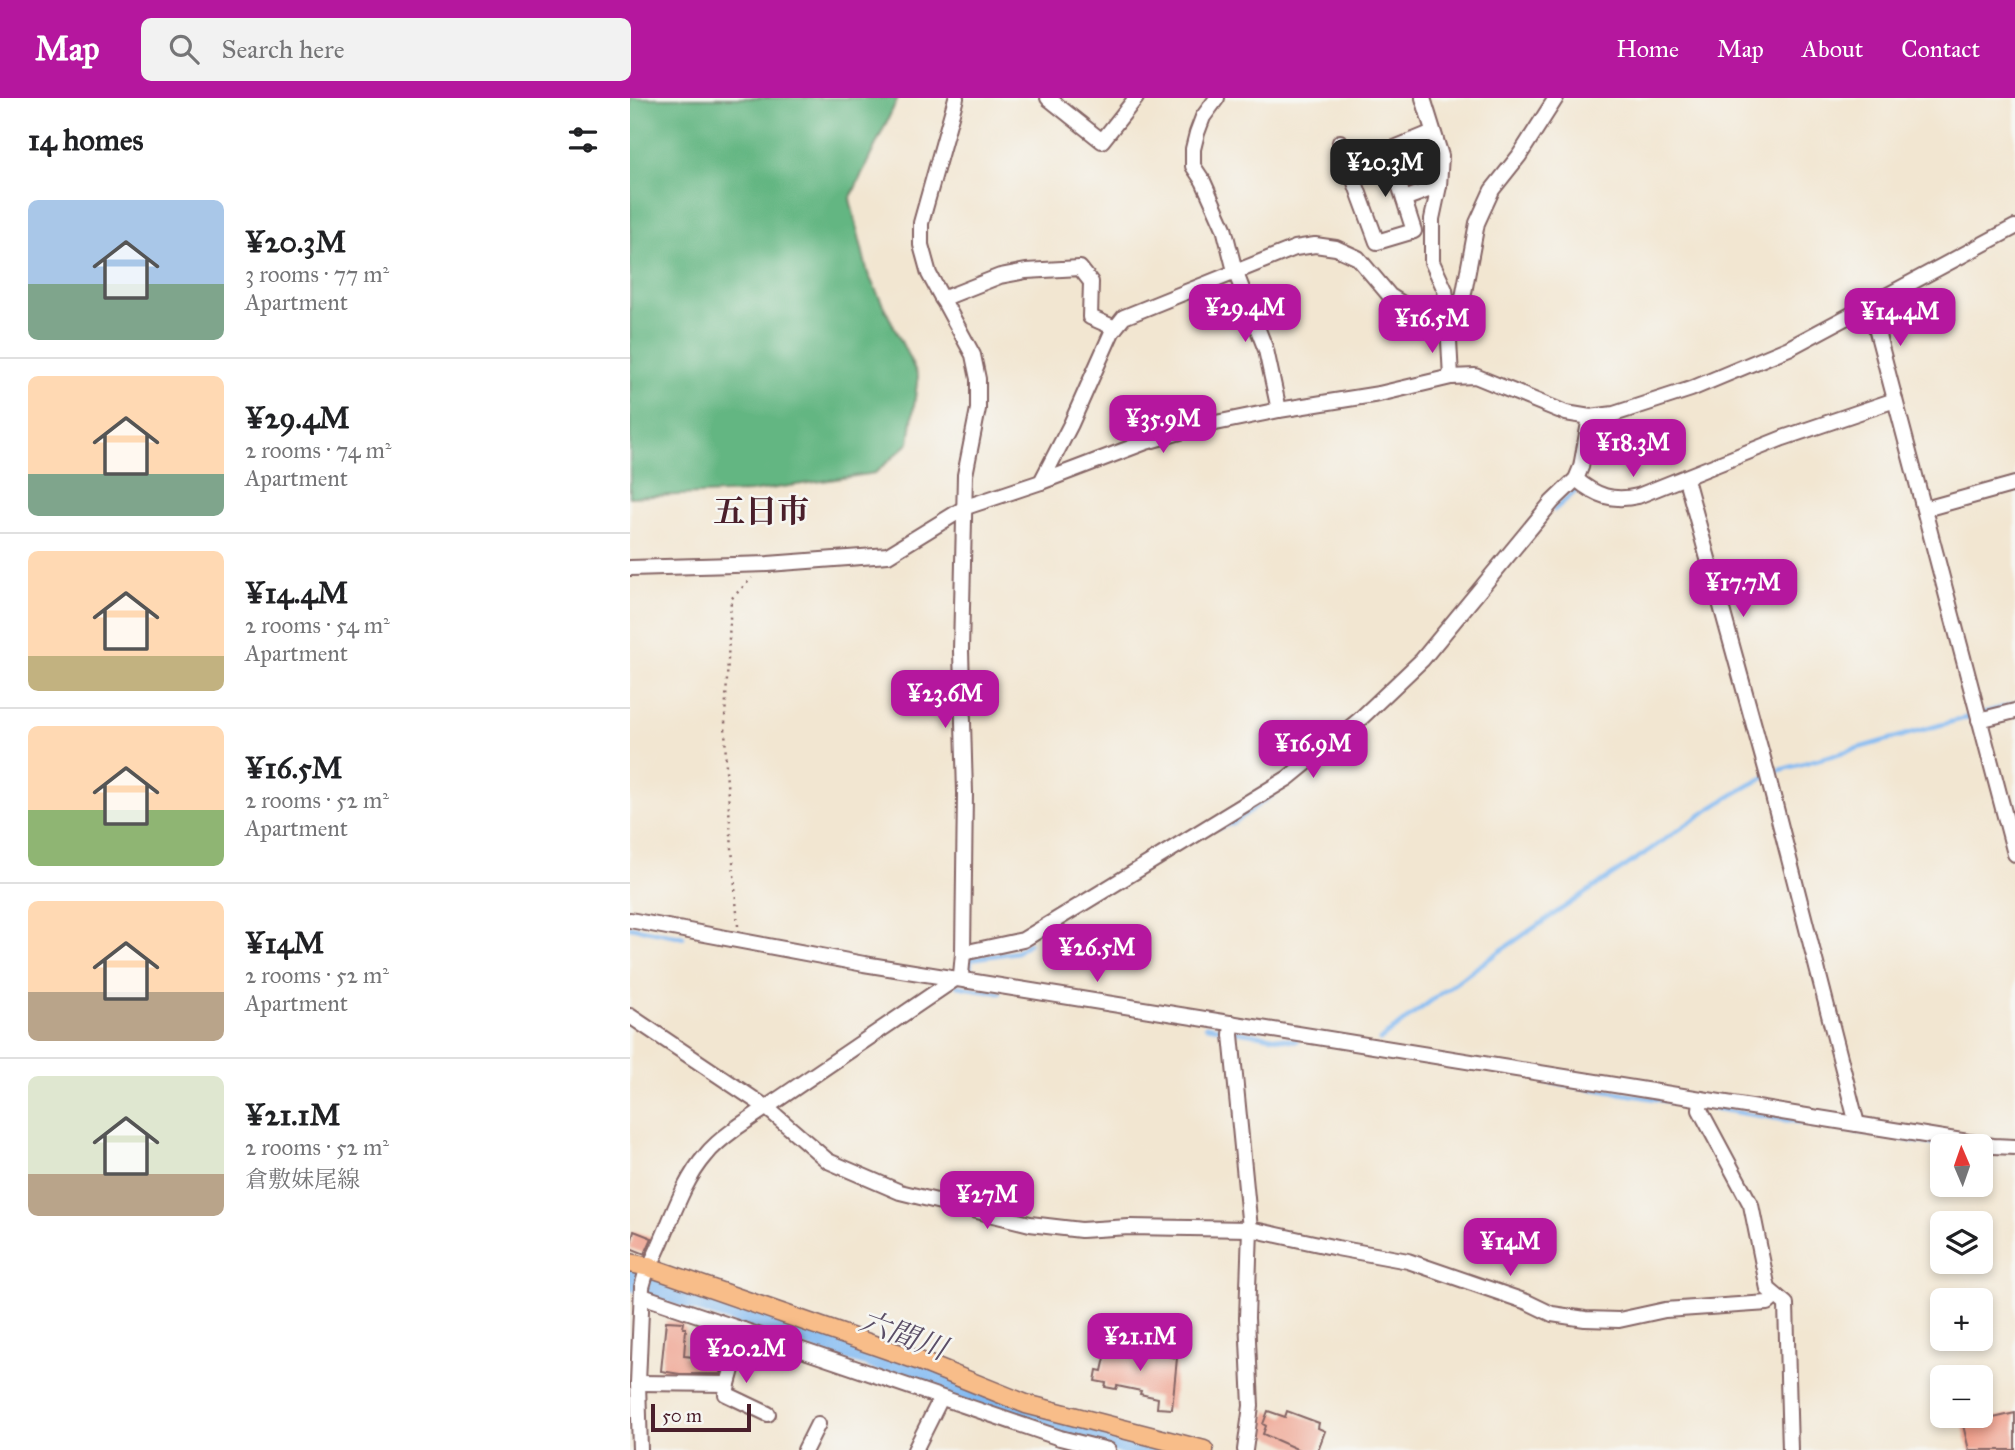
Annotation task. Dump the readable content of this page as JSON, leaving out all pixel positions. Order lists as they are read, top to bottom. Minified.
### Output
{"districts":["五日市"],"water":["六間川"],"scale_bar":"50 m","north":"top","page":{"header":"Map","search":"Search here","nav":["Home","Map","About","Contact"],"heading":"14 homes","price":["¥20.3M","¥29.4M","¥14.4M","¥16.5M","¥35.9M","¥18.3M","¥17.7M","¥23.6M","¥16.9M","¥26.5M","¥27M","¥14M","¥21.1M","¥20.2M"],"list":[{"name":"¥20.3M","note":"3 rooms · 77 m² · Apartment"},{"name":"¥29.4M","note":"2 rooms · 74 m² · Apartment"},{"name":"¥14.4M","note":"2 rooms · 54 m² · Apartment"},{"name":"¥16.5M","note":"2 rooms · 52 m² · Apartment"},{"name":"¥14M","note":"2 rooms · 52 m² · Apartment"},{"name":"¥21.1M","note":"2 rooms · 52 m² · 倉敷妹尾線"}],"map_buttons":["+","−"],"scale":"50 m"}}
